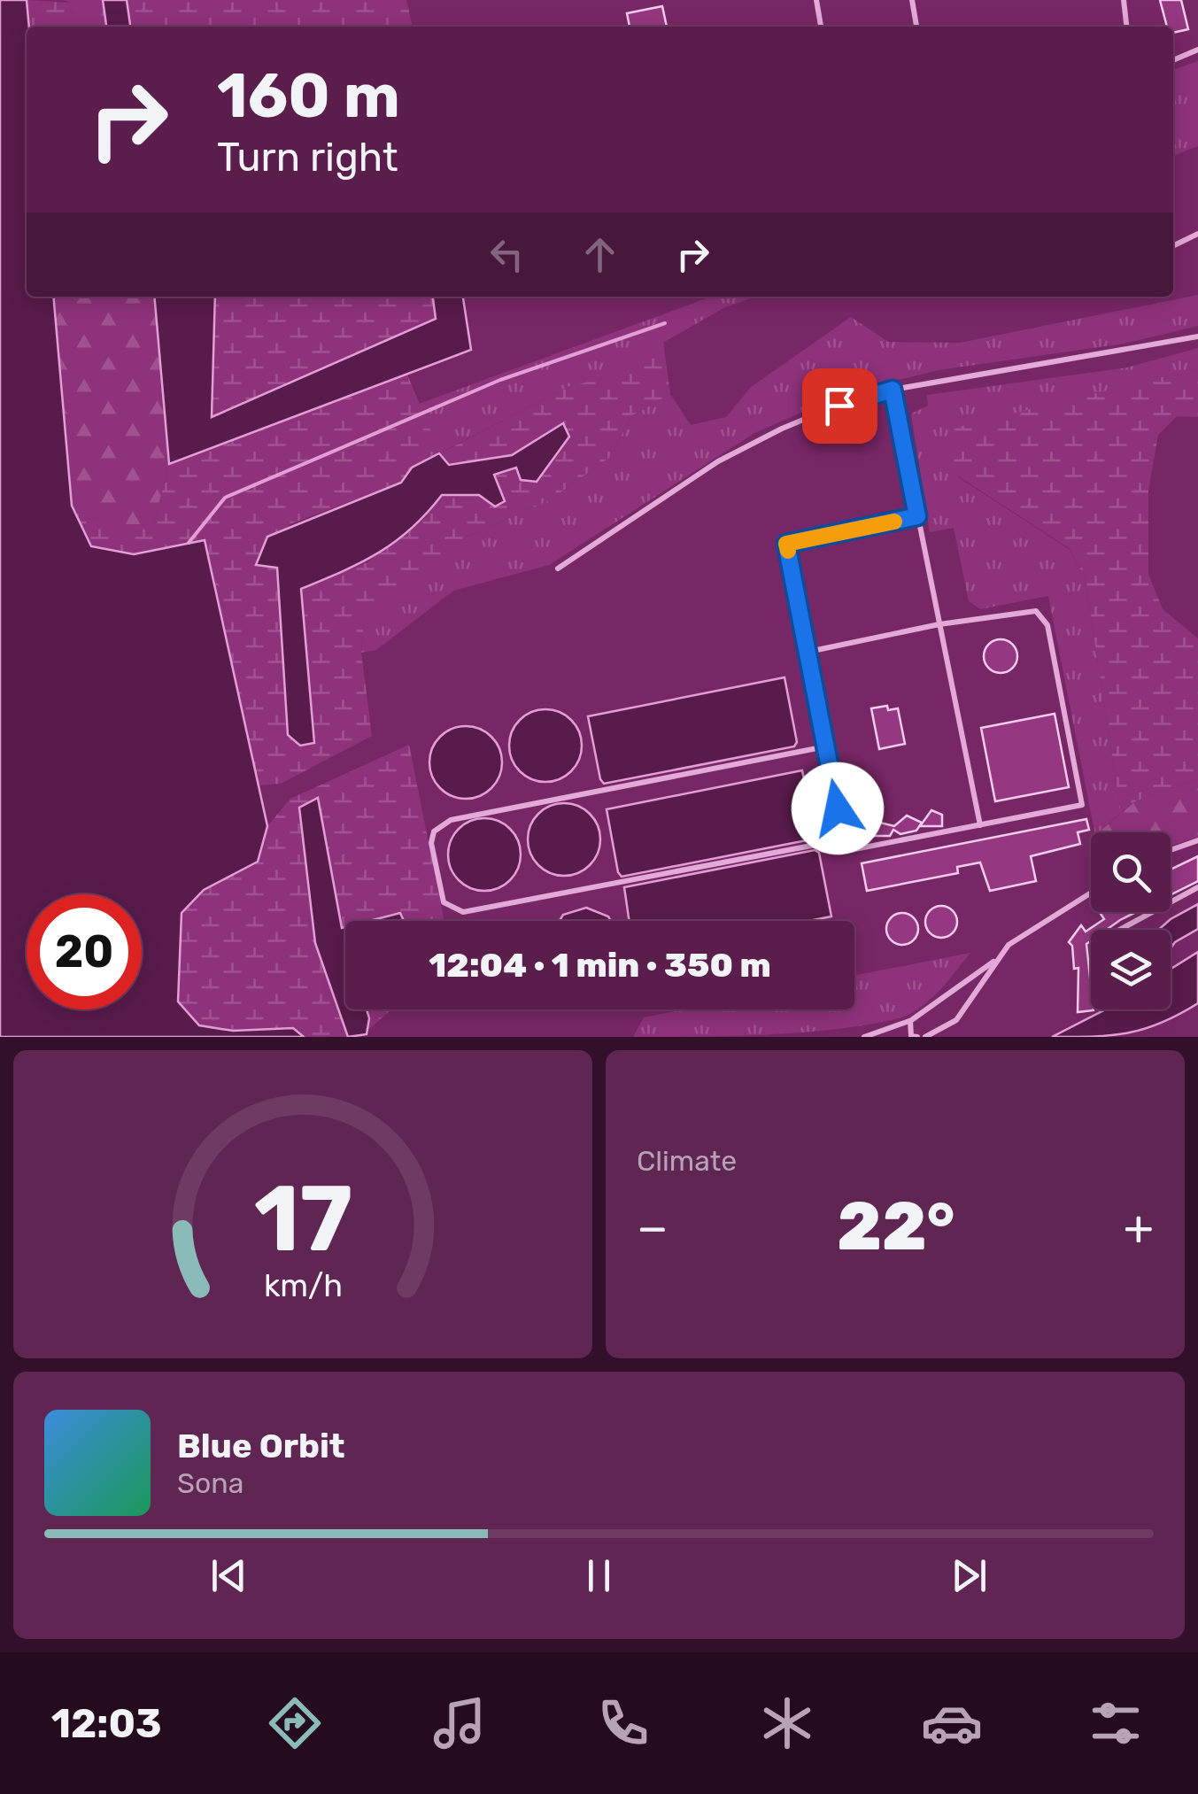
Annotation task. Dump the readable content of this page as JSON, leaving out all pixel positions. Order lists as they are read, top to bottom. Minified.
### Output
{"page":{"turn":["160 m","Turn right"],"limit":"20","trip":"12:04 · 1 min · 350 m","tile":"Climate","heat":["−","22°","+"],"song":["Blue Orbit","Sona"],"tabs":"12:03","gauge":["17","km/h"]}}
